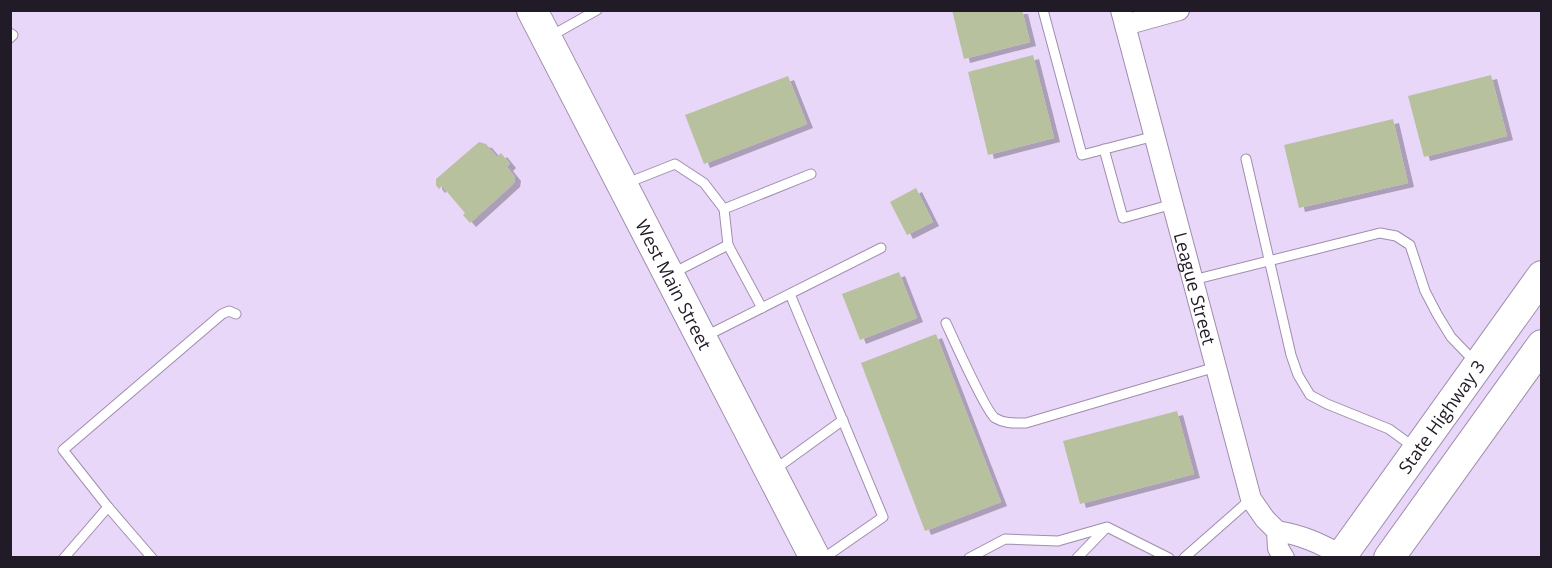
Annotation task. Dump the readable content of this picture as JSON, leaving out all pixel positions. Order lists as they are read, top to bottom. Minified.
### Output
{"streets":{"main road":["West Main Street","State Highway 3"],"street":["League Street"]}}
